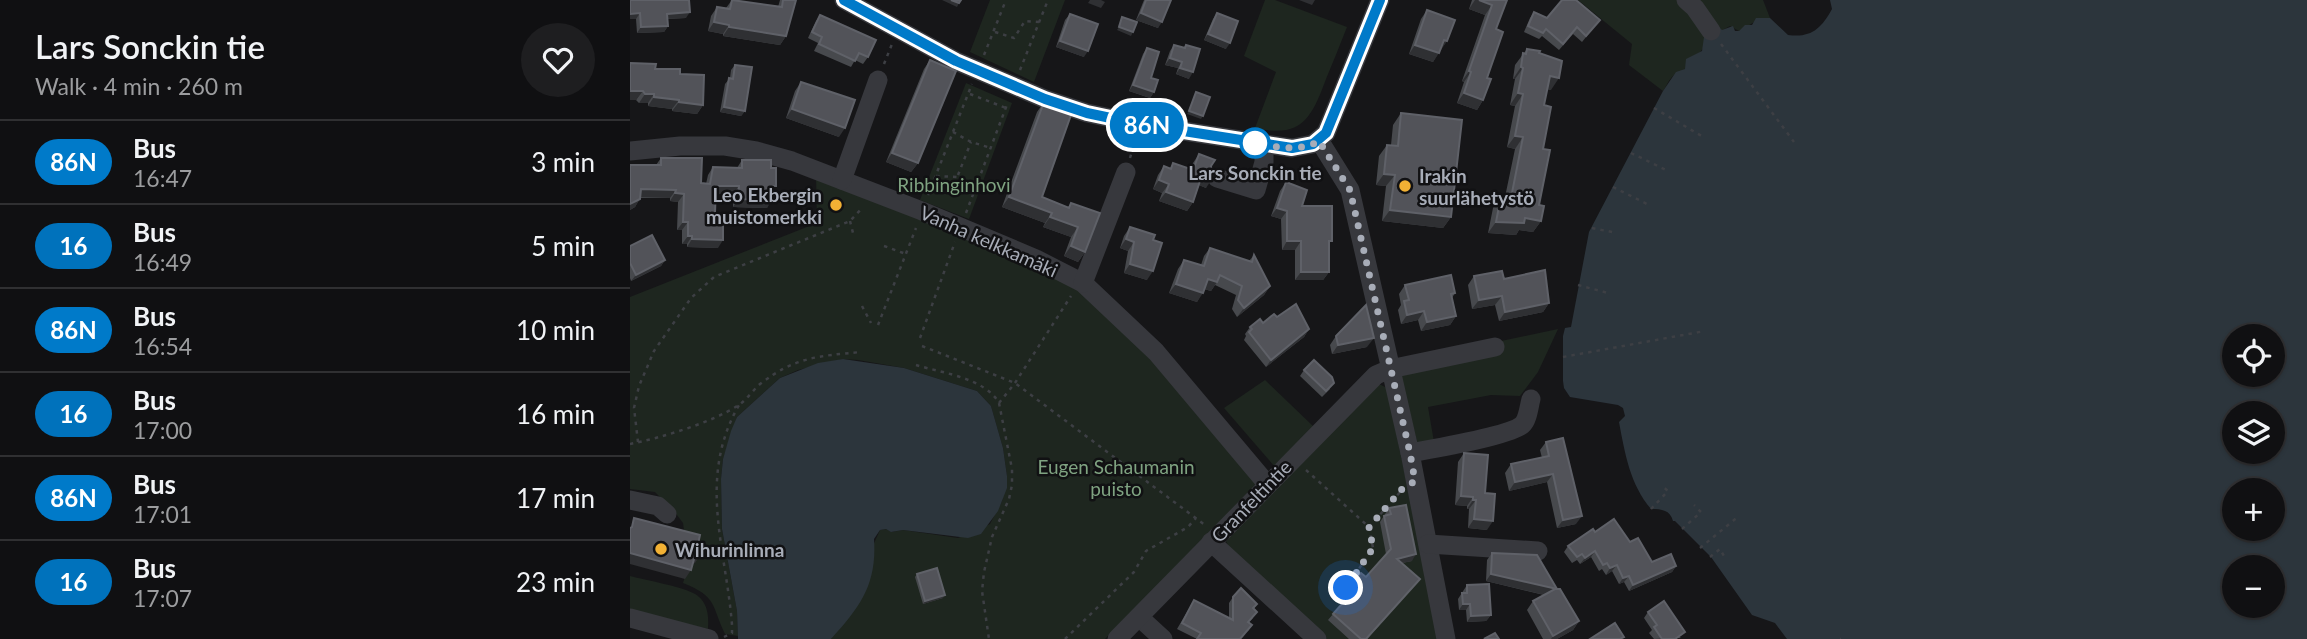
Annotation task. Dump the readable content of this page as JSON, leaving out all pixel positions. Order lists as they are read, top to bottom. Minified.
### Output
{"streets":{"street":["Vanha kelkkamäki","Granfeltintie"]},"crossings":[["Vanha kelkkamäki","Granfeltintie"]],"parks":["Ribbinginhovi","Eugen Schaumanin puisto"],"places":["Lars Sonckin tie","Irakin suurlähetystö","Leo Ekbergin muistomerkki","Wihurinlinna"],"lines":["bus line 86N"],"page":{"heading":["Lars Sonckin tie","Walk · 4 min · 260 m"],"on_map":"86N","list":[{"mark":"86N","name":"Bus","note":"16:47","value":"3 min"},{"mark":"16","name":"Bus","note":"16:49","value":"5 min"},{"mark":"86N","name":"Bus","note":"16:54","value":"10 min"},{"mark":"16","name":"Bus","note":"17:00","value":"16 min"},{"mark":"86N","name":"Bus","note":"17:01","value":"17 min"},{"mark":"16","name":"Bus","note":"17:07","value":"23 min"}],"map_buttons":["+","−"]}}
